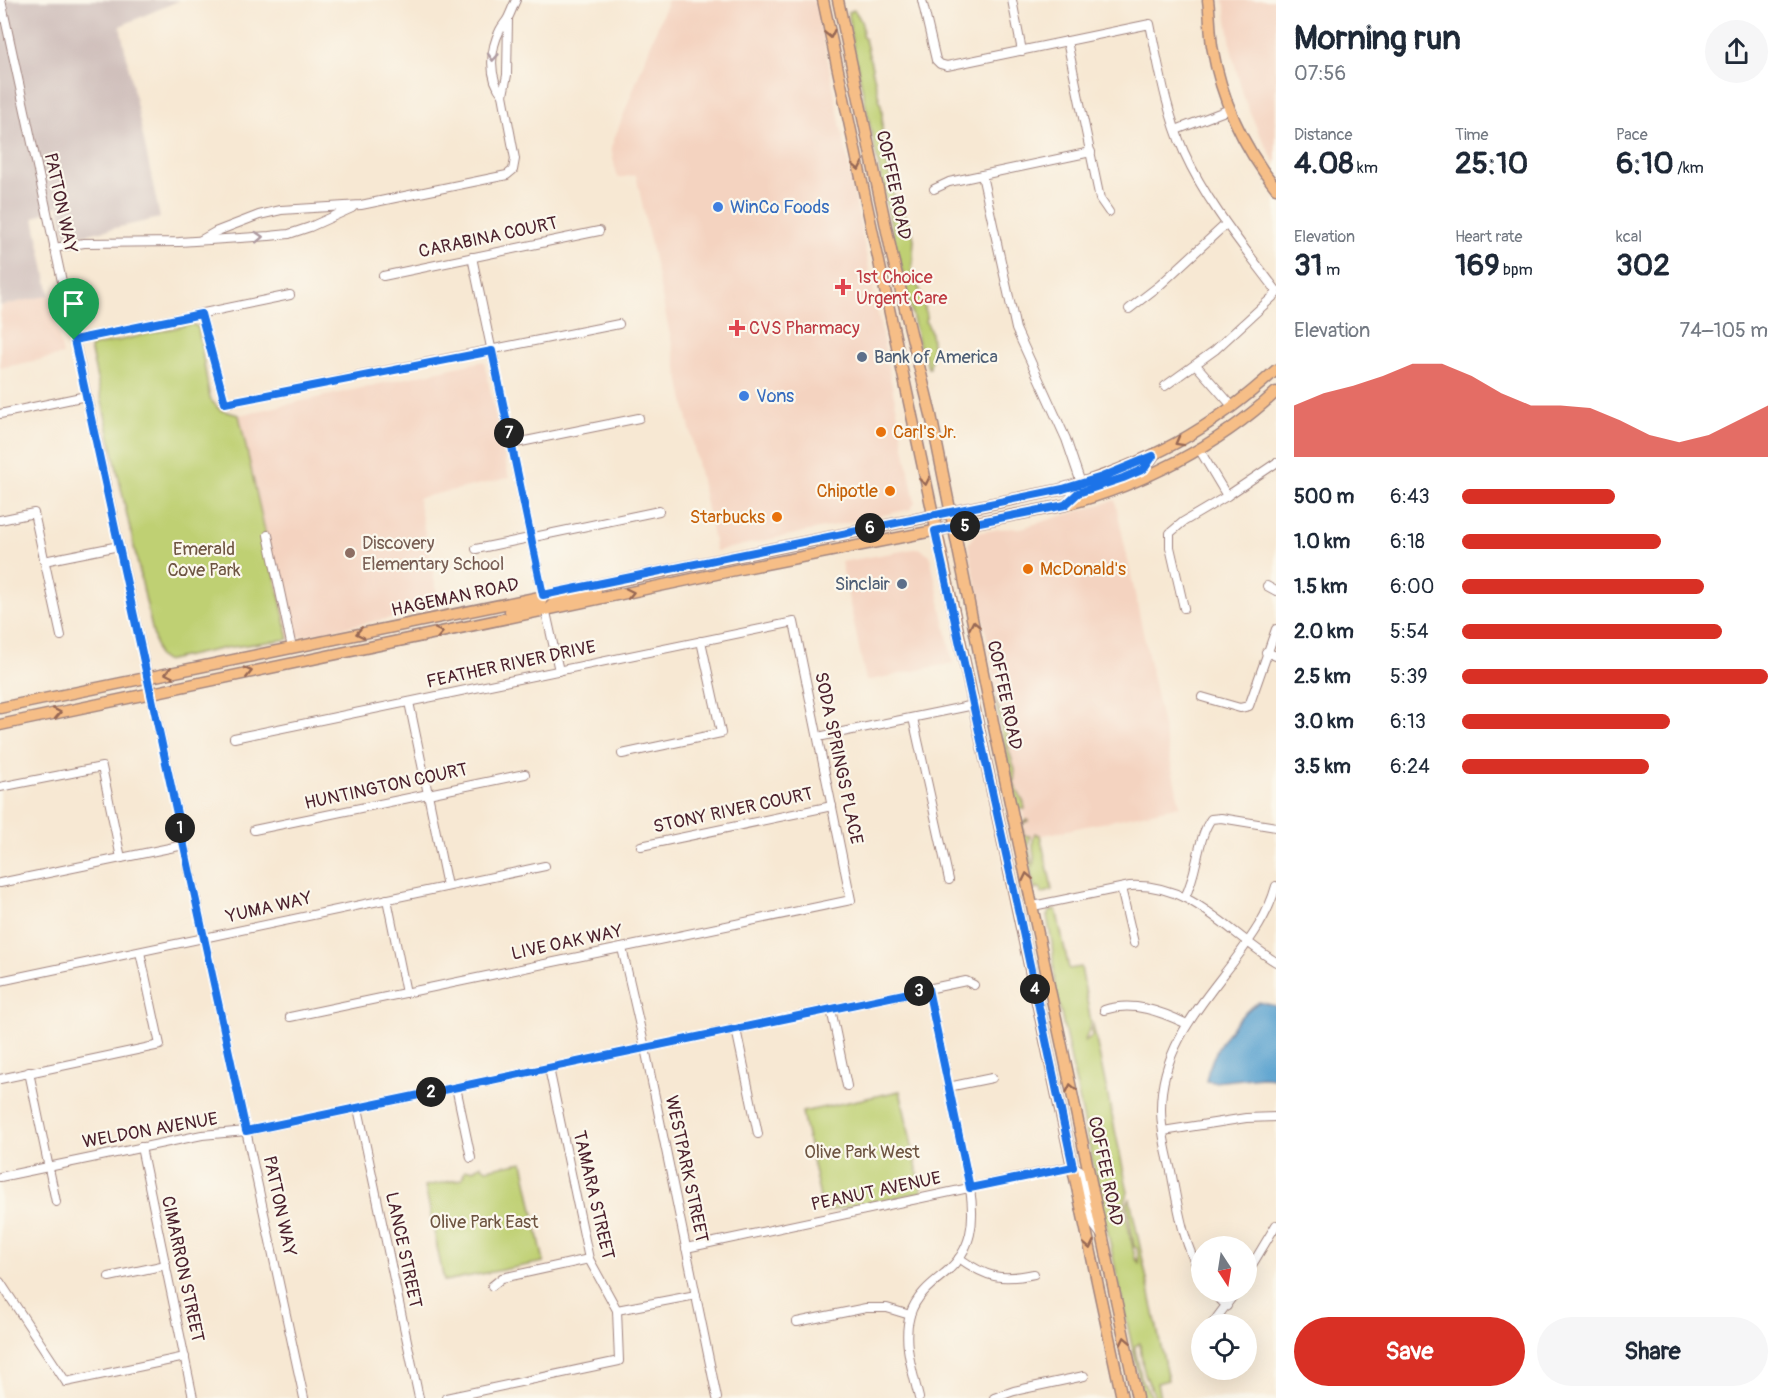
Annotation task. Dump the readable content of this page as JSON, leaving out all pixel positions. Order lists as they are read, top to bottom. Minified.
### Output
{"streets":{"main road":["COFFEE ROAD","HAGEMAN ROAD"],"street":["PATTON WAY","CARABINA COURT","FEATHER RIVER DRIVE","SODA SPRINGS PLACE","HUNTINGTON COURT","STONY RIVER COURT","YUMA WAY","LIVE OAK WAY","WELDON AVENUE","WESTPARK STREET","PEANUT AVENUE","TAMARA STREET","LANCE STREET","CIMARRON STREET"]},"crossings":[["COFFEE ROAD","HAGEMAN ROAD"],["COFFEE ROAD","PEANUT AVENUE"],["PATTON WAY","HAGEMAN ROAD"],["PATTON WAY","YUMA WAY"],["PATTON WAY","WELDON AVENUE"],["FEATHER RIVER DRIVE","SODA SPRINGS PLACE"],["SODA SPRINGS PLACE","STONY RIVER COURT"],["SODA SPRINGS PLACE","LIVE OAK WAY"],["LIVE OAK WAY","WESTPARK STREET"],["WELDON AVENUE","WESTPARK STREET"],["WELDON AVENUE","TAMARA STREET"],["WELDON AVENUE","LANCE STREET"],["WELDON AVENUE","CIMARRON STREET"],["WESTPARK STREET","PEANUT AVENUE"]],"parks":["Emerald Cove Park","Olive Park West","Olive Park East"],"places":{"other":["WinCo Foods","Bank of America","Vons","Carl's Jr.","Chipotle","Starbucks","Discovery Elementary School","McDonald's","Sinclair"],"health":["1st Choice Urgent Care","CVS Pharmacy"]},"north":"bottom","page":{"heading":["Morning run","07:56"],"stats":[["Distance","4.08 km"],["Time","25:10"],["Pace","6:10 /km"],["Elevation","31 m"],["Heart rate","169 bpm"],["kcal","302"]],"chart":["Elevation","74–105 m"],"pins":["7","5","6","1","4","3","2"],"list":[{"name":"500 m","note":"6:43"},{"name":"1.0 km","note":"6:18"},{"name":"1.5 km","note":"6:00"},{"name":"2.0 km","note":"5:54"},{"name":"2.5 km","note":"5:39"},{"name":"3.0 km","note":"6:13"},{"name":"3.5 km","note":"6:24"}],"buttons":["Save","Share"]}}
